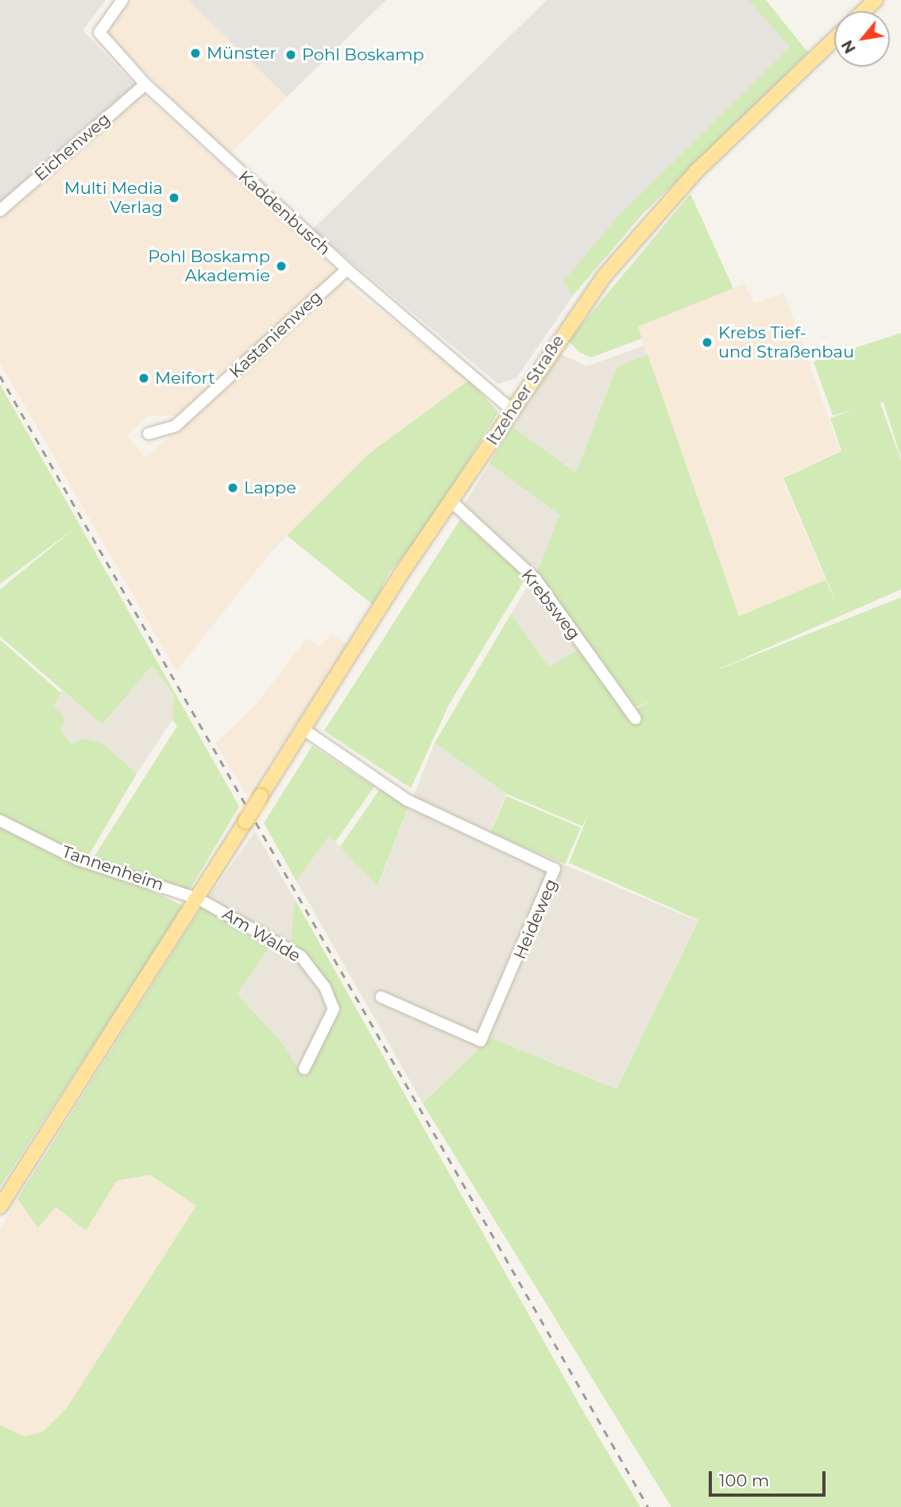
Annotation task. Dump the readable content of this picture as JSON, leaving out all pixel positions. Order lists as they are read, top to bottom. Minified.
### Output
{"streets":{"main road":["Itzehoer Straße"],"street":["Eichenweg","Kaddenbusch","Kastanienweg","Krebsweg","Tannenheim","Heideweg","Am Walde"]},"crossings":[["Eichenweg","Kaddenbusch"],["Kaddenbusch","Kastanienweg"],["Kaddenbusch","Itzehoer Straße"],["Itzehoer Straße","Krebsweg"],["Itzehoer Straße","Tannenheim"],["Itzehoer Straße","Heideweg"],["Itzehoer Straße","Am Walde"],["Tannenheim","Am Walde"]],"places":["Münster","Pohl Boskamp","Multi Media Verlag","Pohl Boskamp Akademie","Krebs Tief- und Straßenbau","Meifort","Lappe"],"scale_bar":"100 m","north":"bottom left"}
